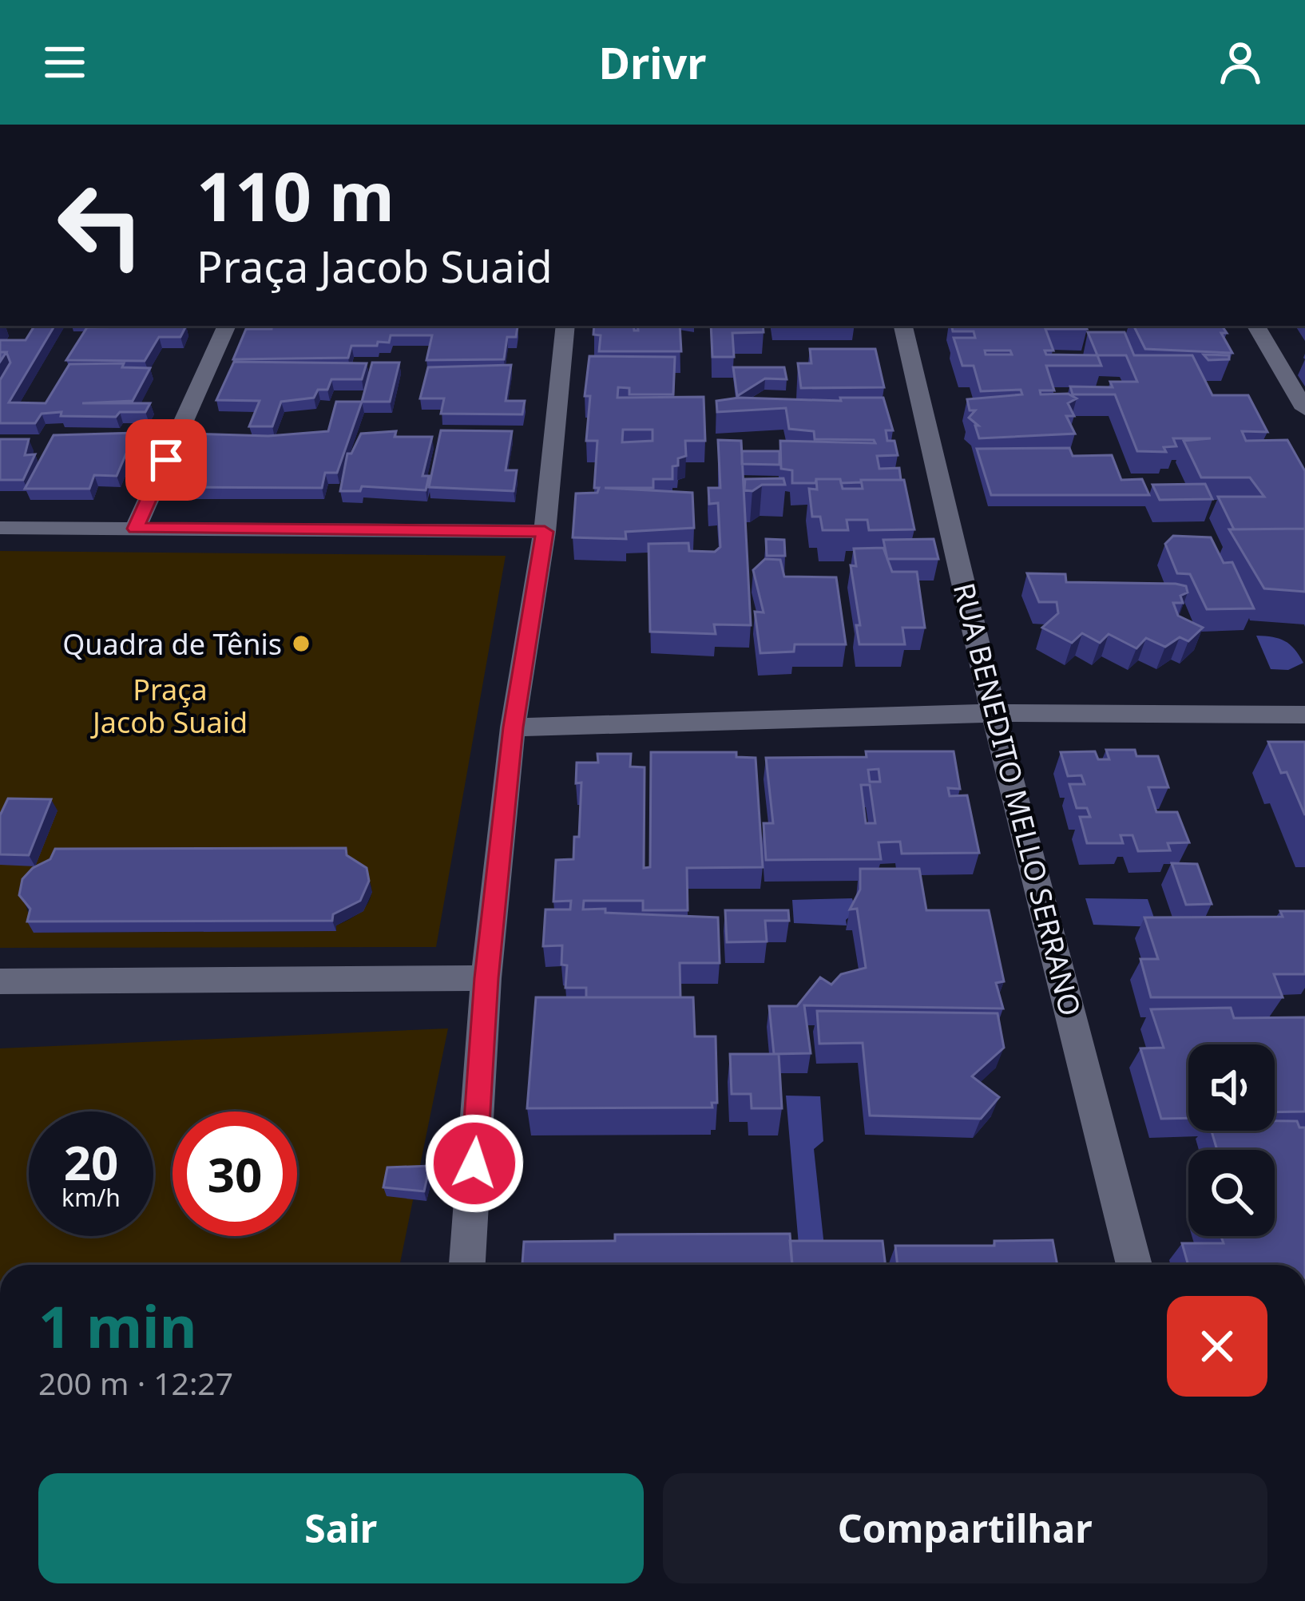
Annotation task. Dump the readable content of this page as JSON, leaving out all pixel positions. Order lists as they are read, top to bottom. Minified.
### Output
{"streets":{"street":["RUA BENEDITO MELLO SERRANO"]},"parks":["Praça Jacob Suaid"],"places":["Quadra de Tênis"],"page":{"header":"Drivr","turn":["110 m","Praça Jacob Suaid"],"speed":"20 km/h","limit":"30","heading":["1 min","200 m · 12:27"],"buttons":["Sair","Compartilhar"]}}
